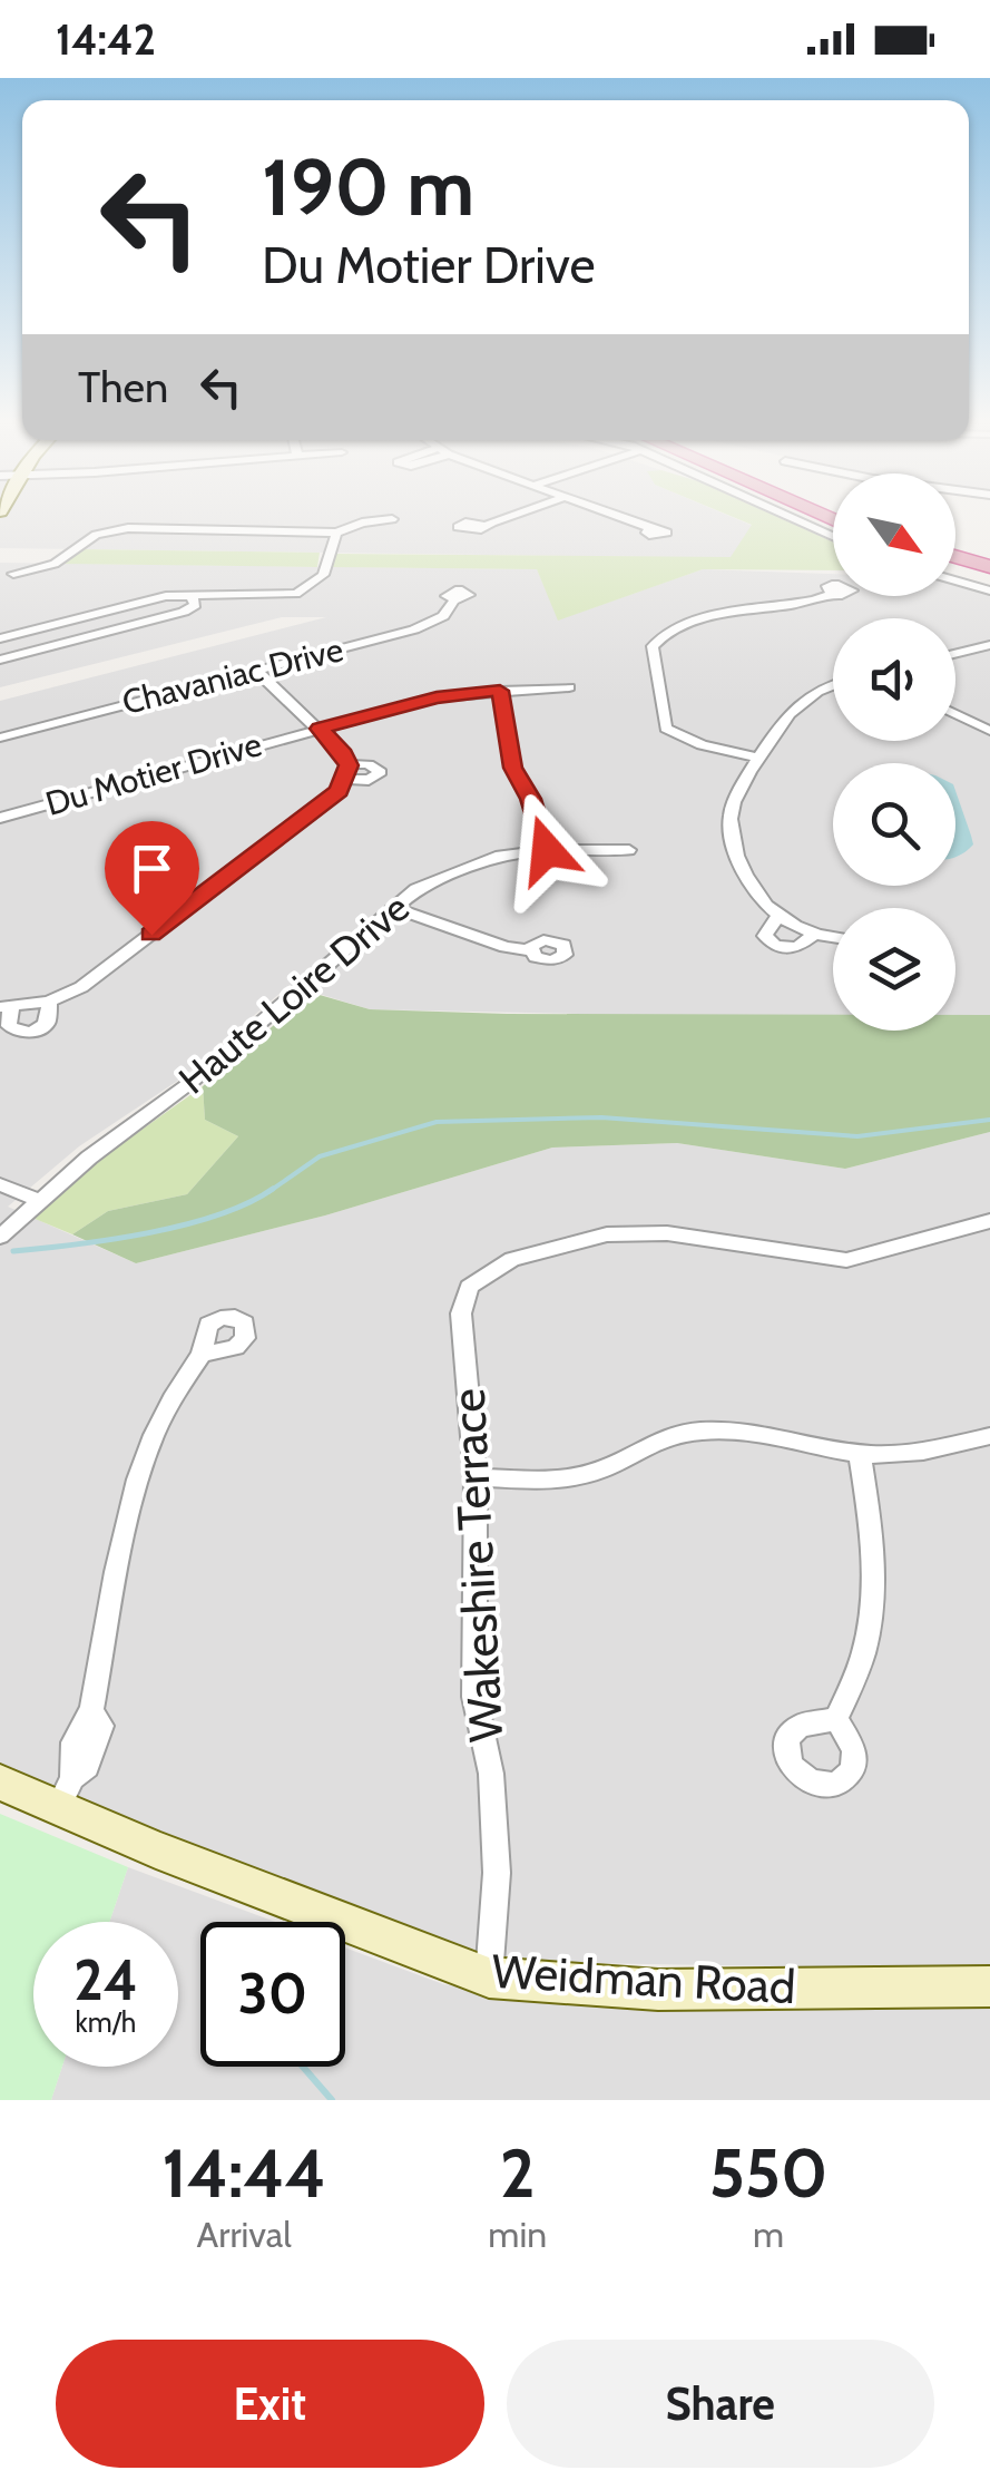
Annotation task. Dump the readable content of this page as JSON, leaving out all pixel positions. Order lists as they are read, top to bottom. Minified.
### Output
{"streets":{"street":["Chavaniac Drive","Du Motier Drive","Haute Loire Drive","Wakeshire Terrace","Weidman Road"]},"crossings":[["Wakeshire Terrace","Weidman Road"]],"north":"bottom right","page":{"status":"14:42","turn":["190 m","Du Motier Drive"],"then":"Then","speed":"24 km/h","limit":"30","eta":["14:44","Arrival","2","min","550","m"],"buttons":["Exit","Share"]}}
